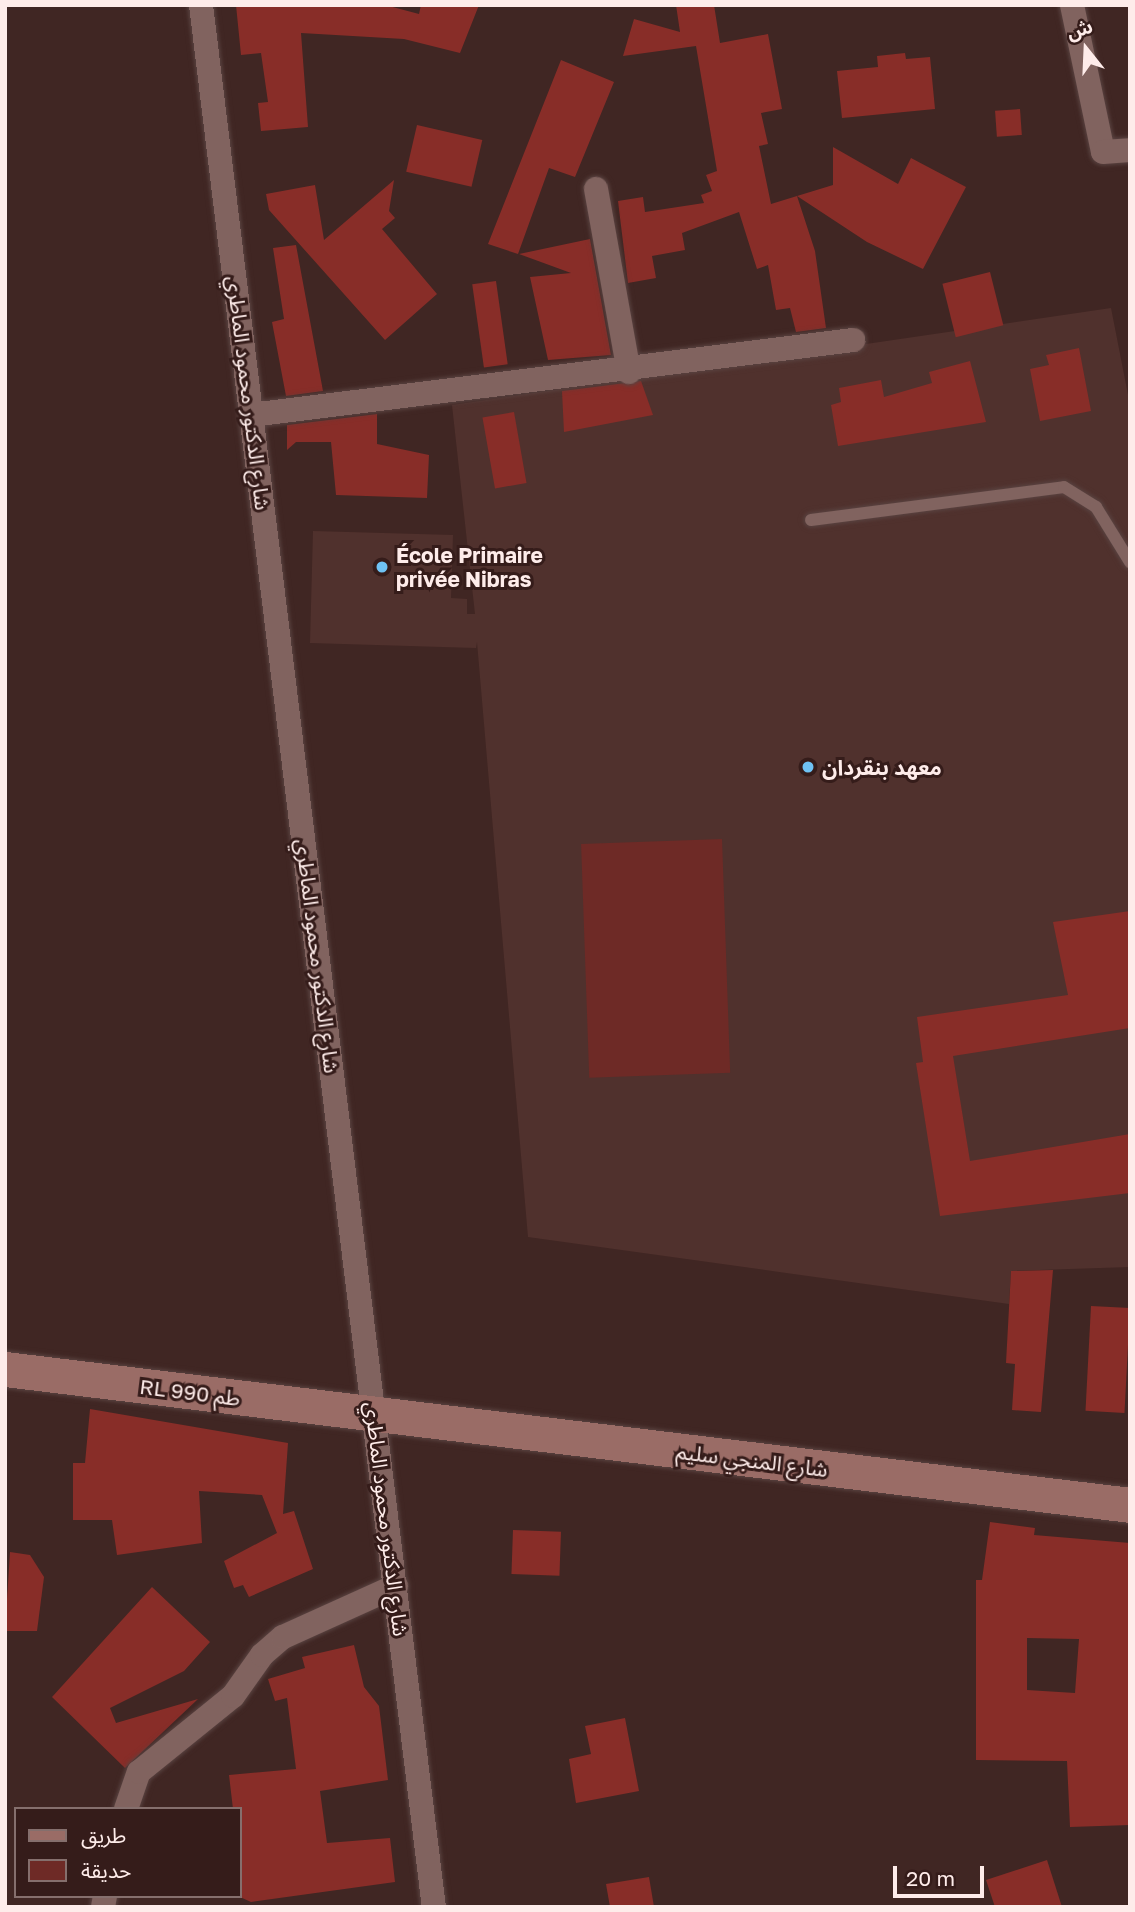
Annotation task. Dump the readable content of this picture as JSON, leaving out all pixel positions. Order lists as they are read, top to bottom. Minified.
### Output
{"streets":{"street":["شارع الدكتور محمود الماطري","RL طم 990","شارع المنجي سليم"]},"crossings":[["شارع الدكتور محمود الماطري","RL طم 990"],["شارع الدكتور محمود الماطري","شارع المنجي سليم"],["RL طم 990","شارع المنجي سليم"]],"places":["École Primaire privée Nibras","معهد بنقردان"],"legend":["طريق","حديقة"],"scale_bar":"20 m","north":"top"}
